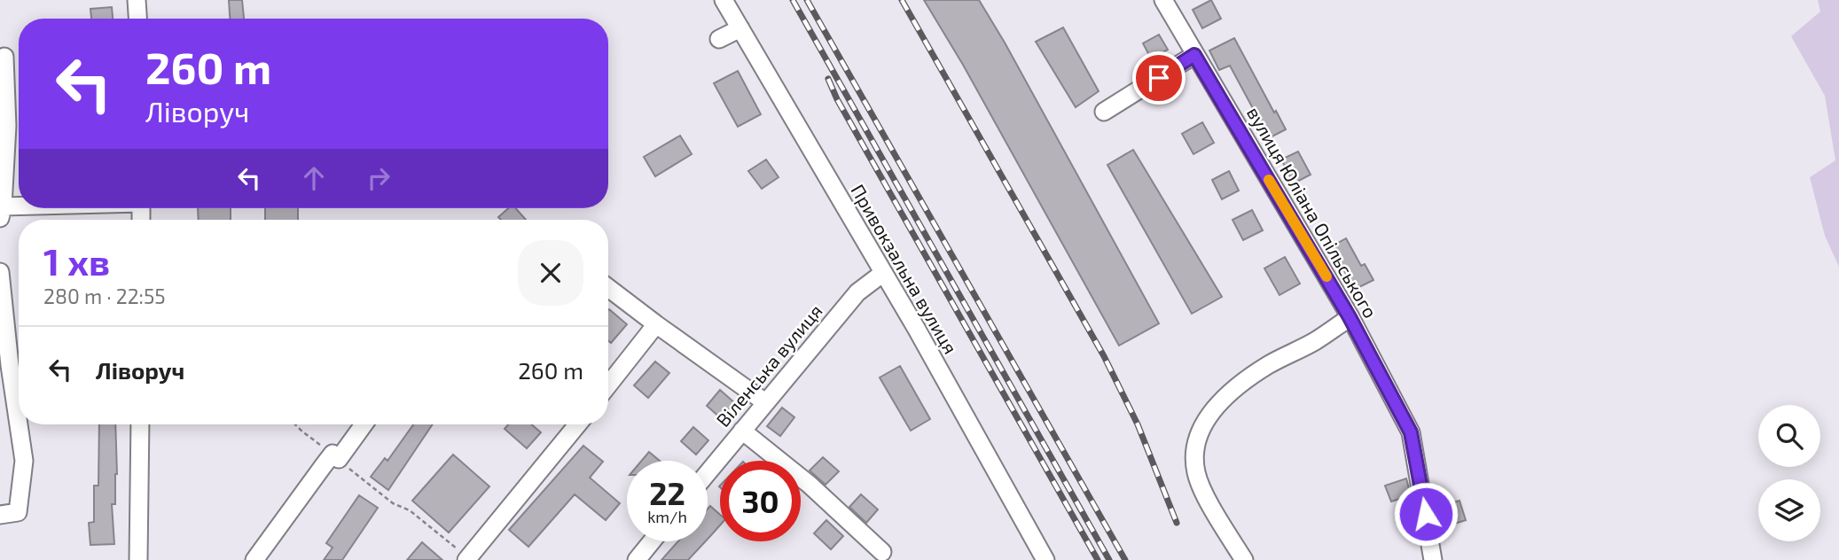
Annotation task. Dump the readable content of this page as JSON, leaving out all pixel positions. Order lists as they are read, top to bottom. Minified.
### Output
{"streets":{"street":["вулиця Юліана Опільського","Привокзальна вулиця","Віленська вулиця"]},"crossings":[["Привокзальна вулиця","Віленська вулиця"]],"page":{"turn":["260 m","Ліворуч"],"heading":["1 хв","280 m · 22:55"],"list":[{"name":"Ліворуч","value":"260 m"}],"speed":"22 km/h","limit":"30"}}
